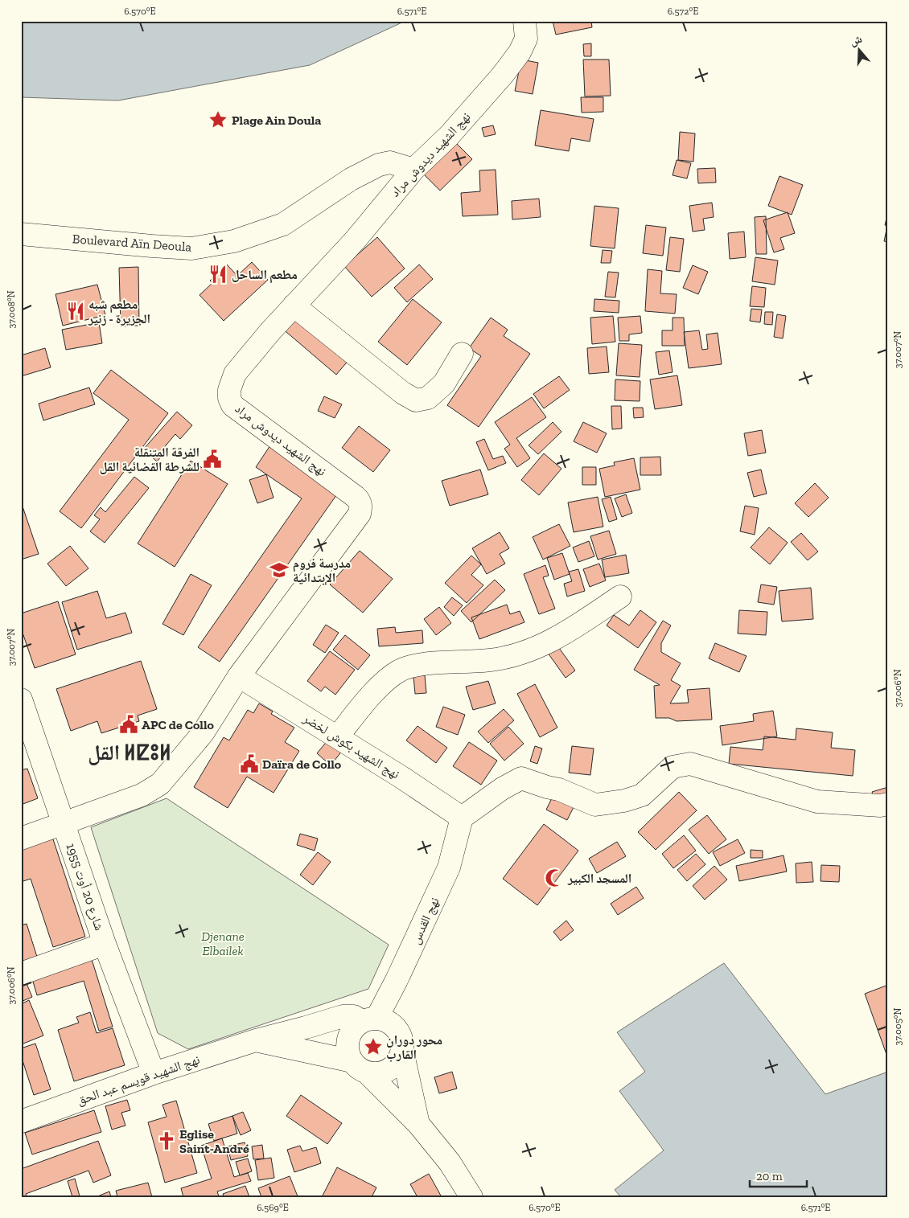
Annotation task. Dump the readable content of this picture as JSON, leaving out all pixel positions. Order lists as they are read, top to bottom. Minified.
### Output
{"streets":{"street":["نهج الشهيد ديدوش مراد","Boulevard Aïn Deoula","نهج الشهيد بكوش لخضر","شارع 20 أوت 1955","نهج القدس","نهج الشهيد قويسم عبد الحق"]},"crossings":[["نهج الشهيد ديدوش مراد","Boulevard Aïn Deoula"],["نهج الشهيد ديدوش مراد","نهج الشهيد بكوش لخضر"],["نهج الشهيد ديدوش مراد","شارع 20 أوت 1955"],["نهج الشهيد بكوش لخضر","نهج القدس"],["شارع 20 أوت 1955","نهج الشهيد قويسم عبد الحق"],["نهج القدس","نهج الشهيد قويسم عبد الحق"]],"districts":["القل ⵍⵇⵓⵍ"],"parks":["Djenane Elbailek"],"places":{"place":["Plage Ain Doula","محور دوران القارب"],"restaurant":["مطعم الساحل","مطعم شبه الجزيرة - زنير"],"public building":["الفرقة المتنقلة للشرطة القضائية القل","APC de Collo","Daïra de Collo"],"school or university":["مدرسة فروم الإبتدائية"],"mosque":["المسجد الكبير"],"church":["Eglise Saint-André"]},"scale_bar":"20 m","north":"top","coordinates":["6.570°E","6.571°E","6.572°E","37.008°N","37.007°N","37.006°N","37.005°N","6.569°E"]}
